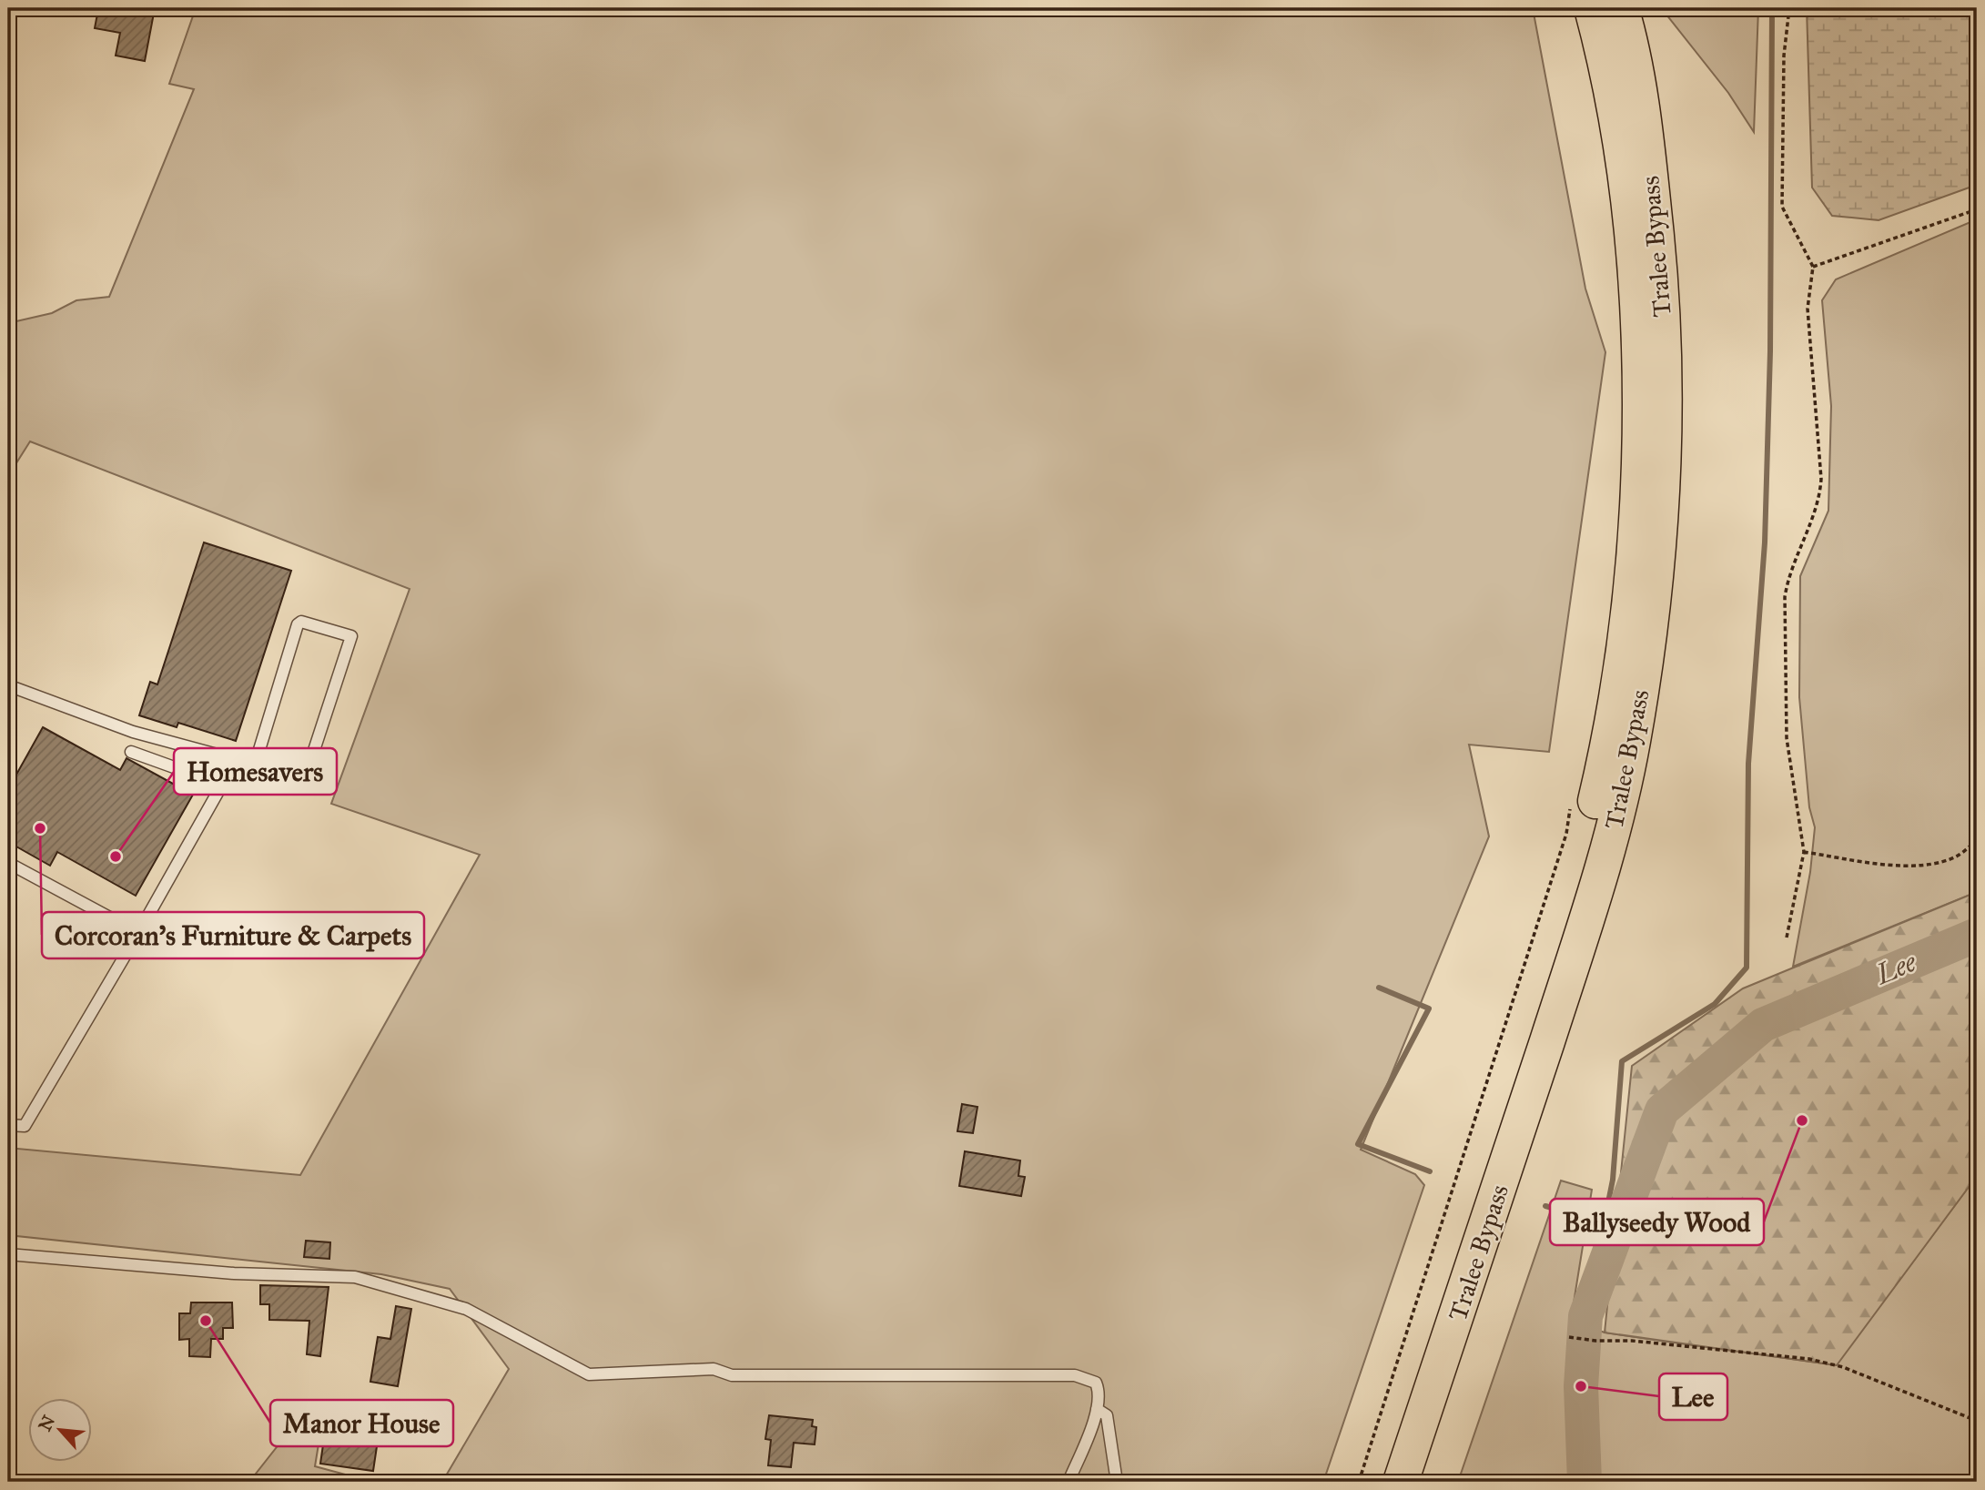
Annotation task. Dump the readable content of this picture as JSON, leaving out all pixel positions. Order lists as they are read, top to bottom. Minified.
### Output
{"streets":{"highway":["Tralee Bypass"]},"water":["Lee"],"places":["Corcoran's Furniture & Carpets","Homesavers","Ballyseedy Wood","Manor House","Lee"],"north":"top left"}
